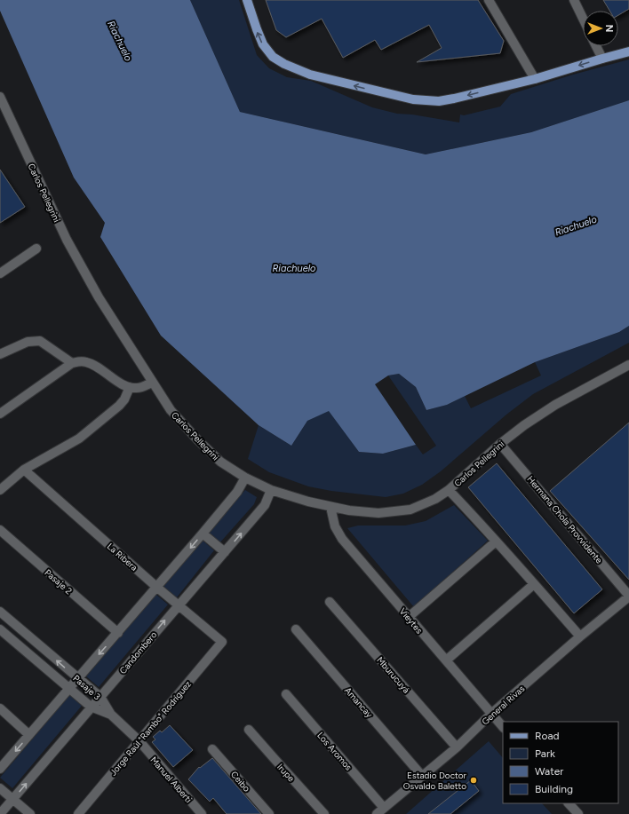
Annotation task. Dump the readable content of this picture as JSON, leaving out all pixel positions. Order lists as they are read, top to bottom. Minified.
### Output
{"streets":{"street":["Carlos Pellegrini","Hermana Chola Provvidente","La Ribera","Pasaje 2","Vieytes","Candombero","Mburucuyá","Pasaje 3","Amancay","General Rivas","Jorge Raúl \"Rambo\" Rodríguez","Los Aromos","Irupe","Manuel Alberti","Ceibo"]},"crossings":[["Carlos Pellegrini","Hermana Chola Provvidente"],["Carlos Pellegrini","Vieytes"],["Carlos Pellegrini","Candombero"],["Hermana Chola Provvidente","General Rivas"],["La Ribera","Candombero"],["La Ribera","Jorge Raúl \"Rambo\" Rodríguez"],["Vieytes","General Rivas"],["Candombero","Pasaje 3"],["Mburucuyá","General Rivas"],["Pasaje 3","Manuel Alberti"],["Amancay","General Rivas"],["General Rivas","Los Aromos"],["Jorge Raúl \"Rambo\" Rodríguez","Manuel Alberti"]],"water":["Riachuelo"],"places":["Estadio Doctor Osvaldo Baletto"],"legend":["Road","Park","Water","Building"],"north":"right"}
